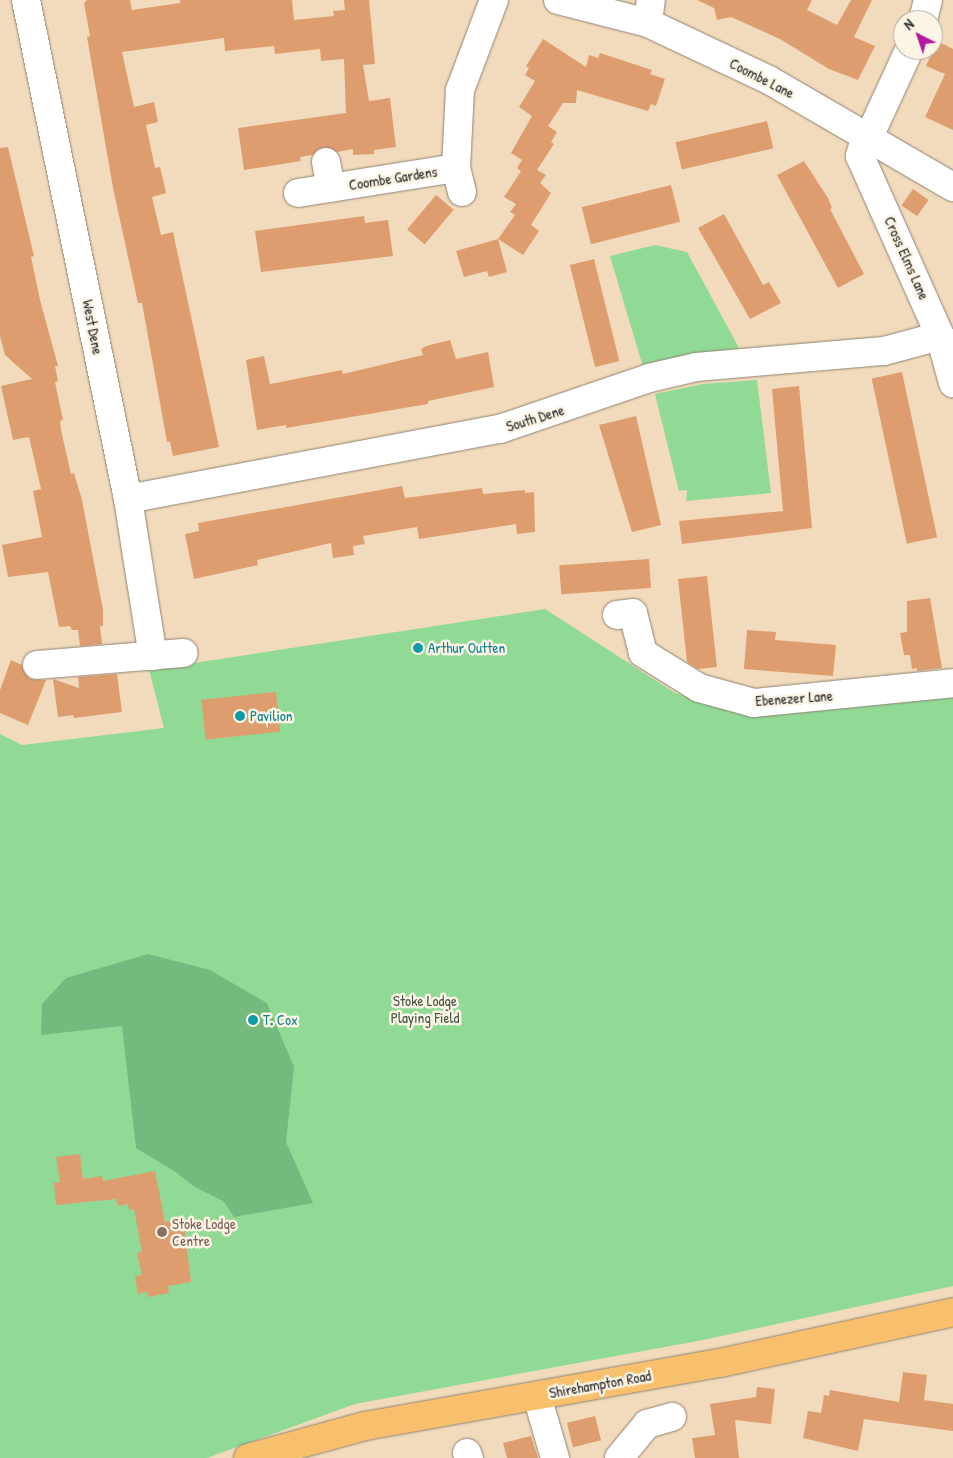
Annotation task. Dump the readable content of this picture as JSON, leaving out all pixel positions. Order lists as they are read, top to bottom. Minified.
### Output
{"streets":{"main road":["Shirehampton Road"],"street":["Coombe Lane","Coombe Gardens","Cross Elms Lane","West Dene","South Dene","Ebenezer Lane"]},"crossings":[["Coombe Lane","Cross Elms Lane"],["Cross Elms Lane","South Dene"],["West Dene","South Dene"]],"parks":["Stoke Lodge Playing Field"],"places":["Arthur Outten","Pavilion","T. Cox","Stoke Lodge Centre"],"north":"top left"}
